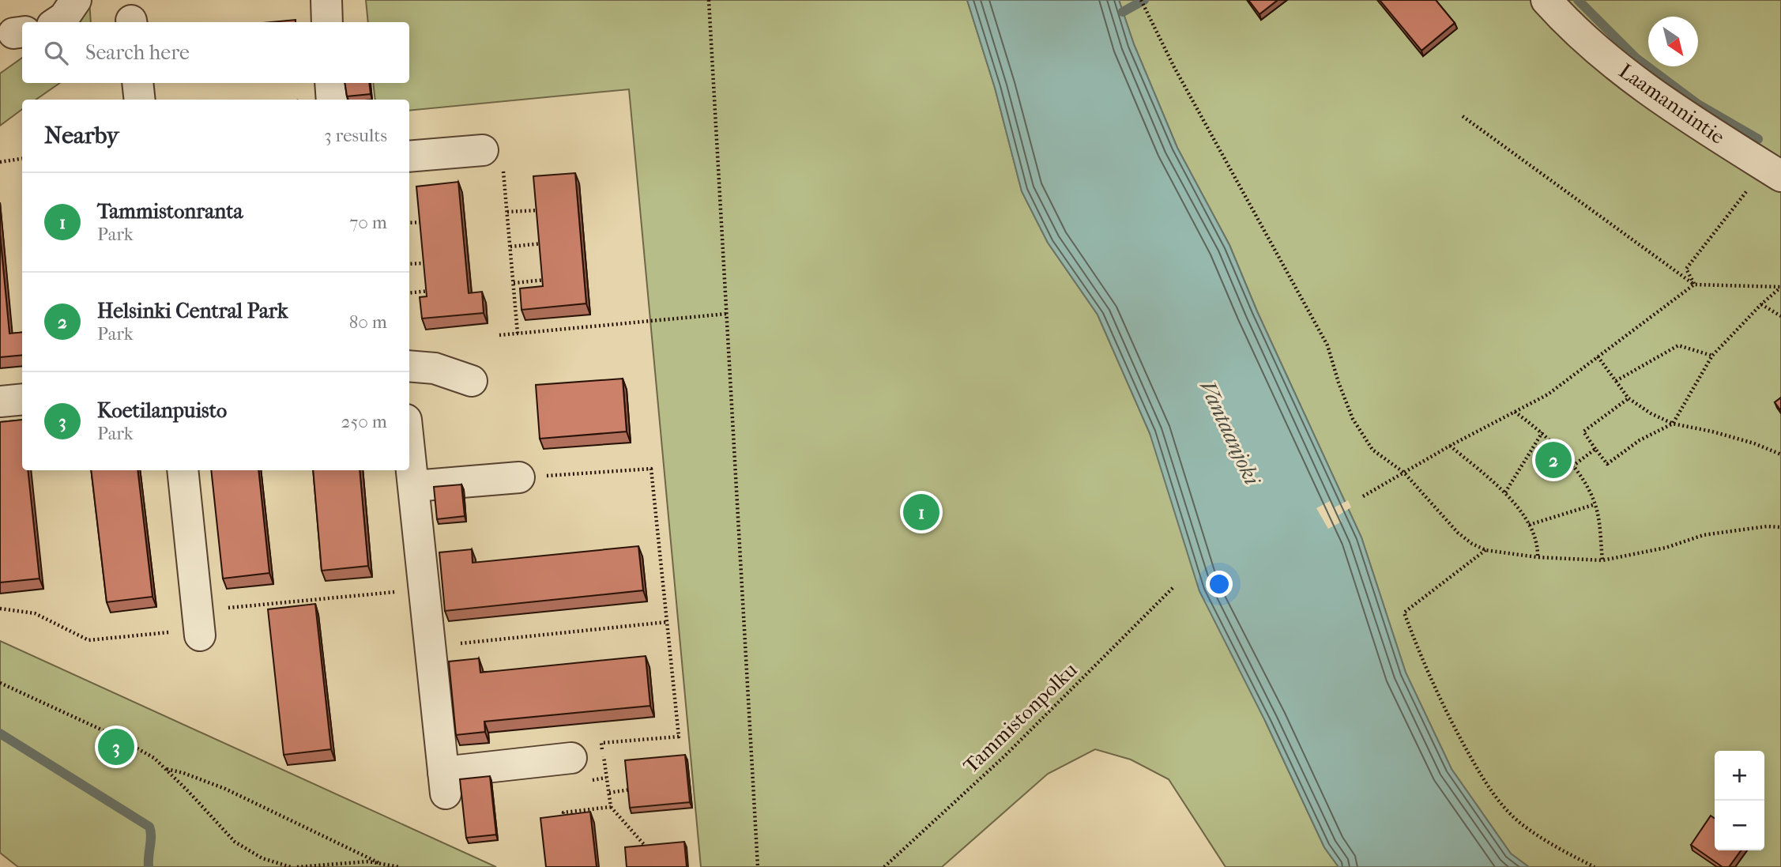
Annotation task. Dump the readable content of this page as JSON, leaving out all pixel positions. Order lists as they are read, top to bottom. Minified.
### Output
{"streets":{"street":["Laamannintie"],"path":["Tammistonpolku"]},"water":["Vantaanjoki"],"north":"bottom right","page":{"search":"Search here","heading":["Nearby","3 results"],"list":[{"mark":"1","name":"Tammistonranta","note":"Park","value":"70 m"},{"mark":"2","name":"Helsinki Central Park","note":"Park","value":"80 m"},{"mark":"3","name":"Koetilanpuisto","note":"Park","value":"250 m"}],"pins":["2","1","3"],"map_buttons":["+","−"]}}
